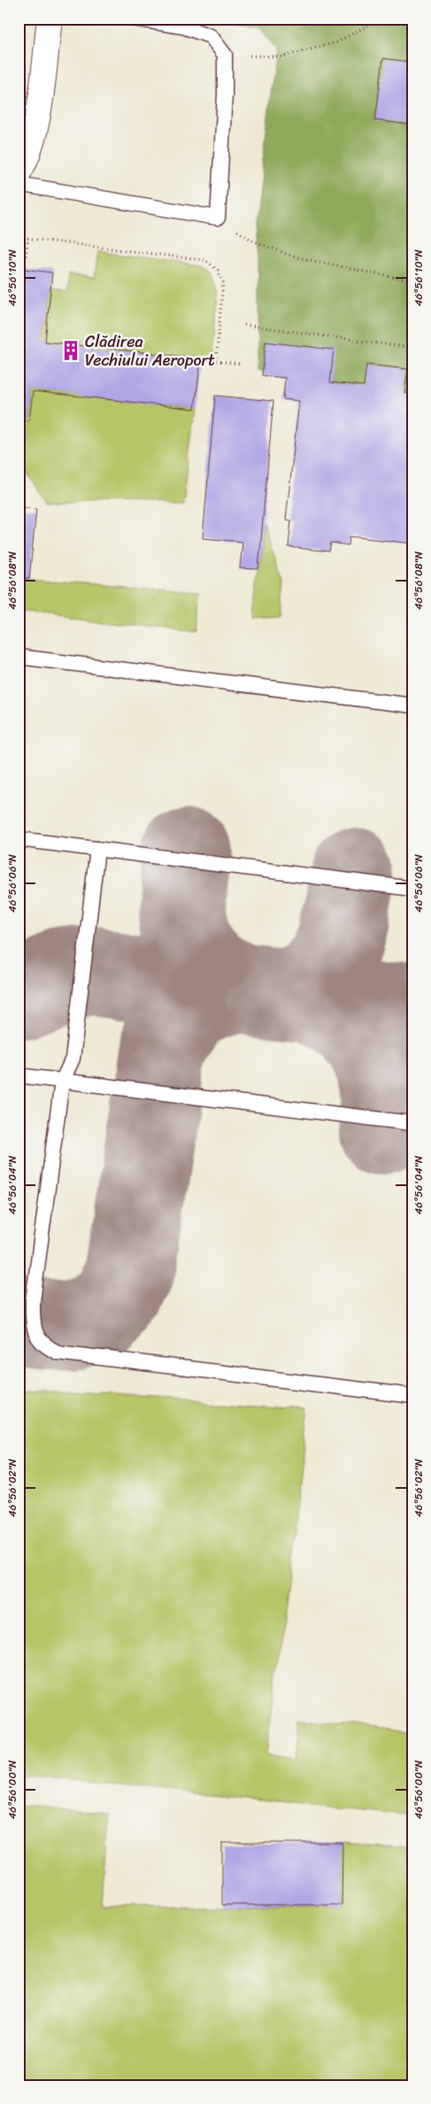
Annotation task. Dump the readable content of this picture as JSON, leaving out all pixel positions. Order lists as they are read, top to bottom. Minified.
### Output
{"places":{"building":["Clădirea Vechiului Aeroport"]},"coordinates":["46°56'10\"N","46°56'08\"N","46°56'06\"N","46°56'04\"N","46°56'02\"N","46°56'00\"N"]}
